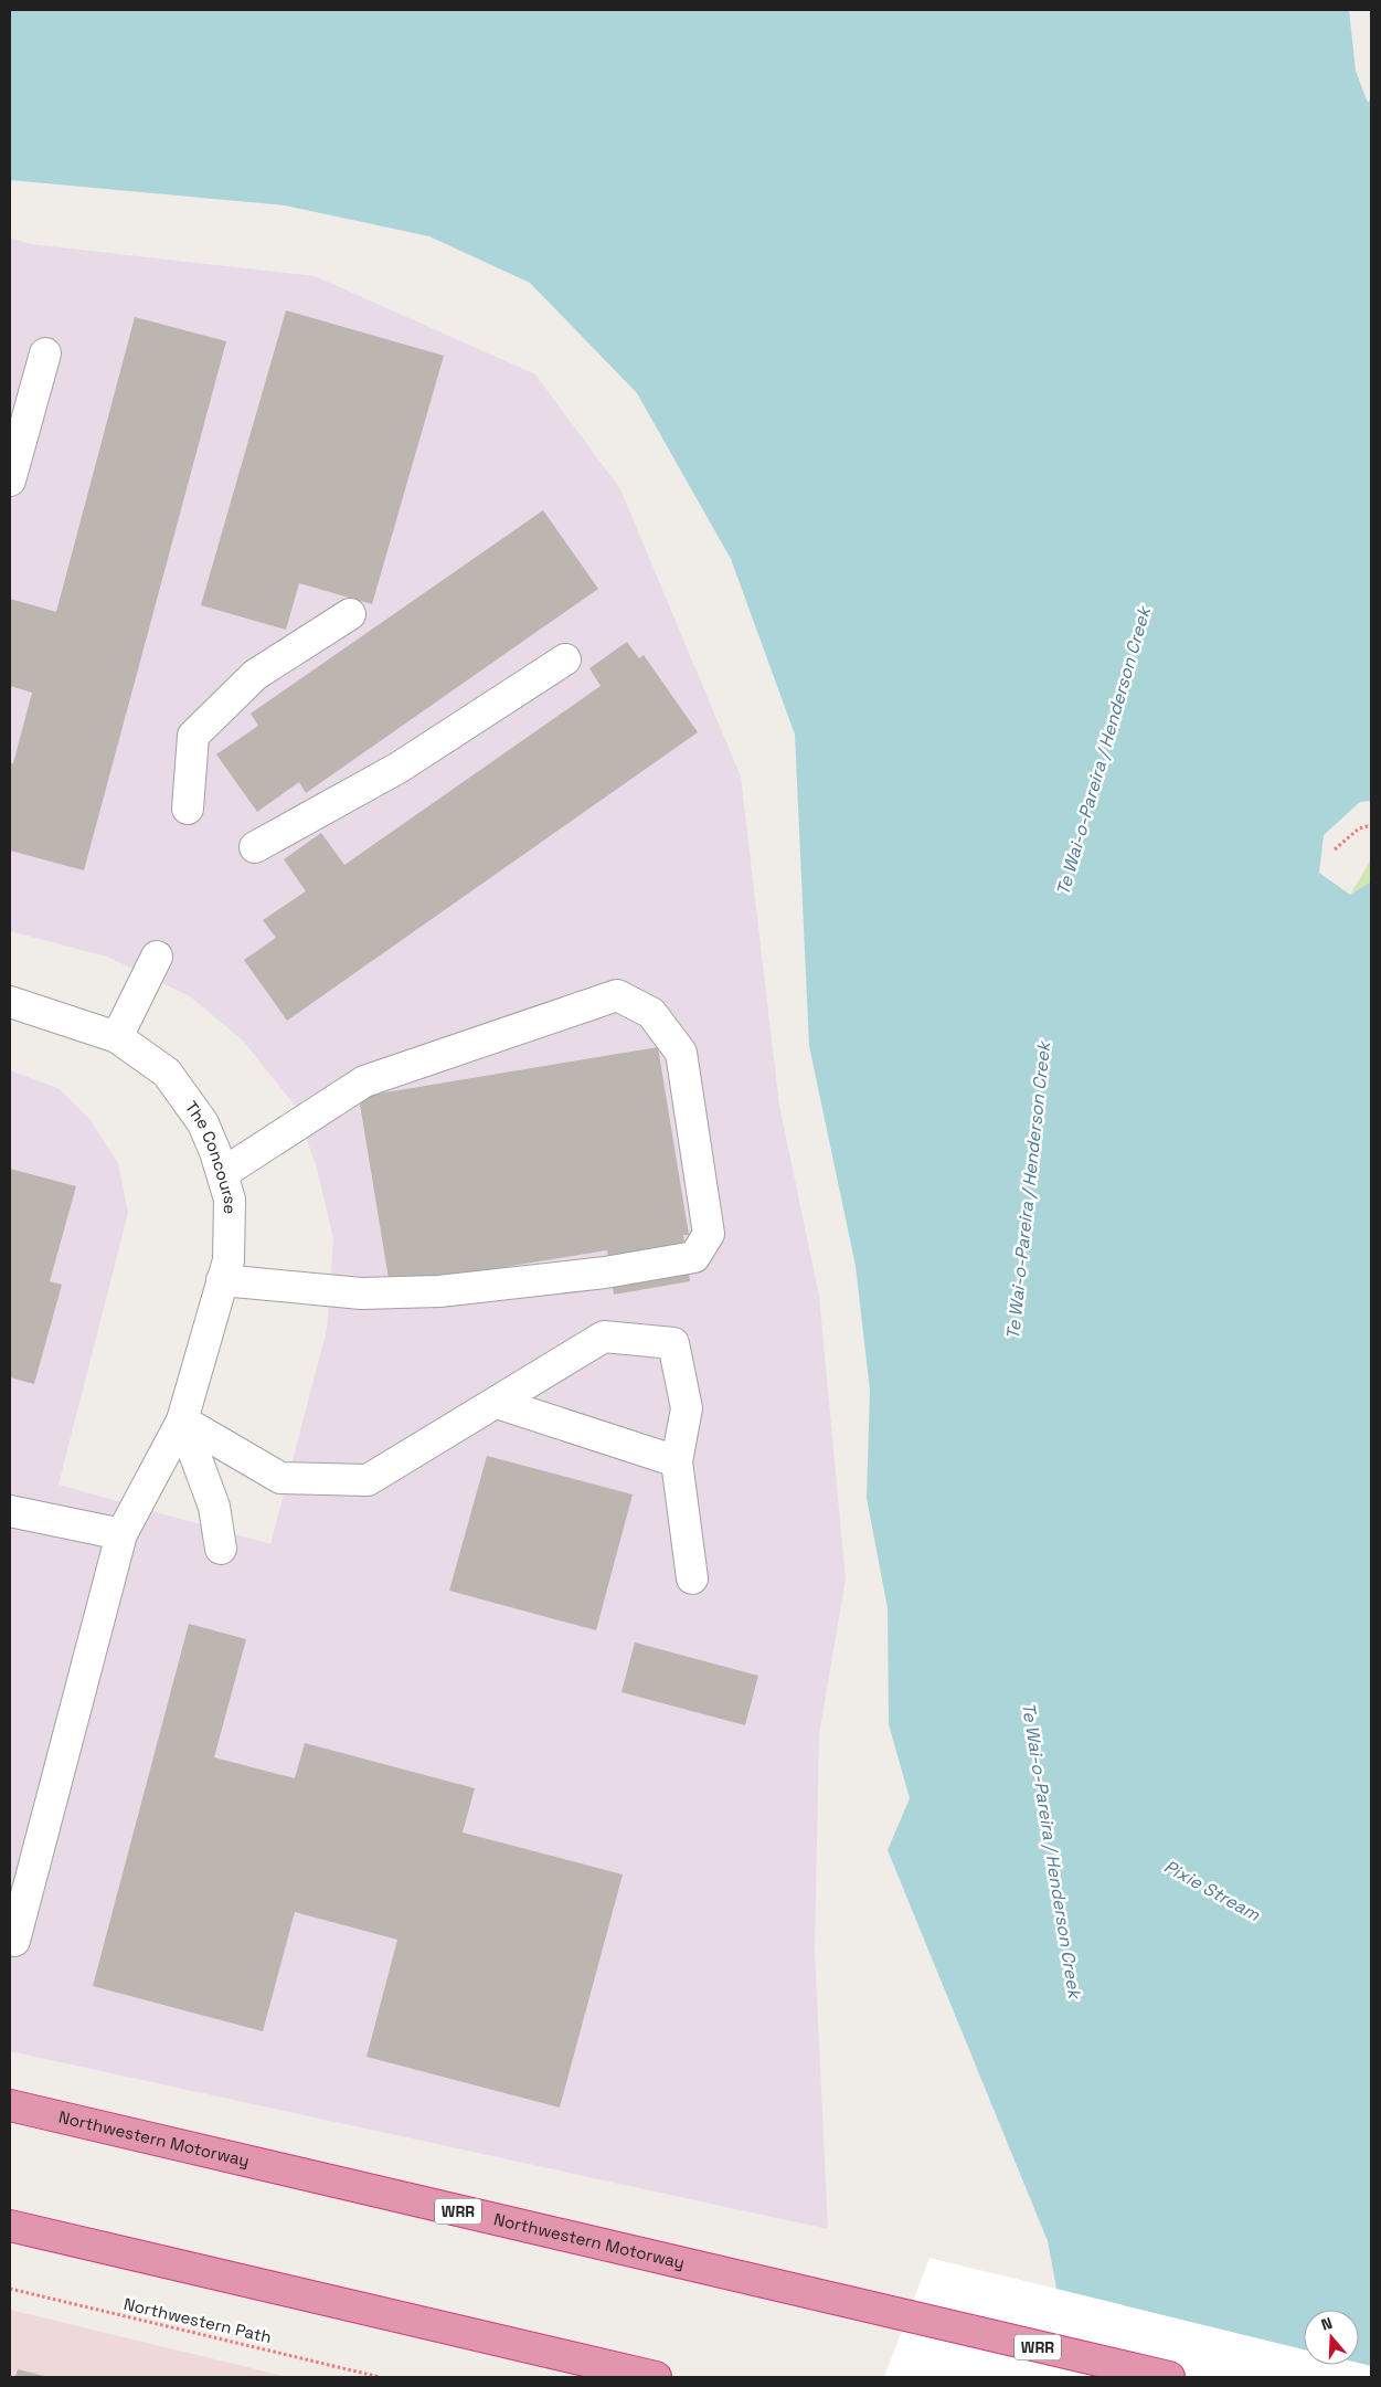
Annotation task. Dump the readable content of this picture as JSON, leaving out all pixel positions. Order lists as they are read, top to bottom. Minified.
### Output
{"streets":{"highway":["Northwestern Motorway","WRR"],"street":["The Concourse"],"path":["Northwestern Path"]},"water":["Te Wai-o-Pareira / Henderson Creek","Pixie Stream"],"north":"top"}
